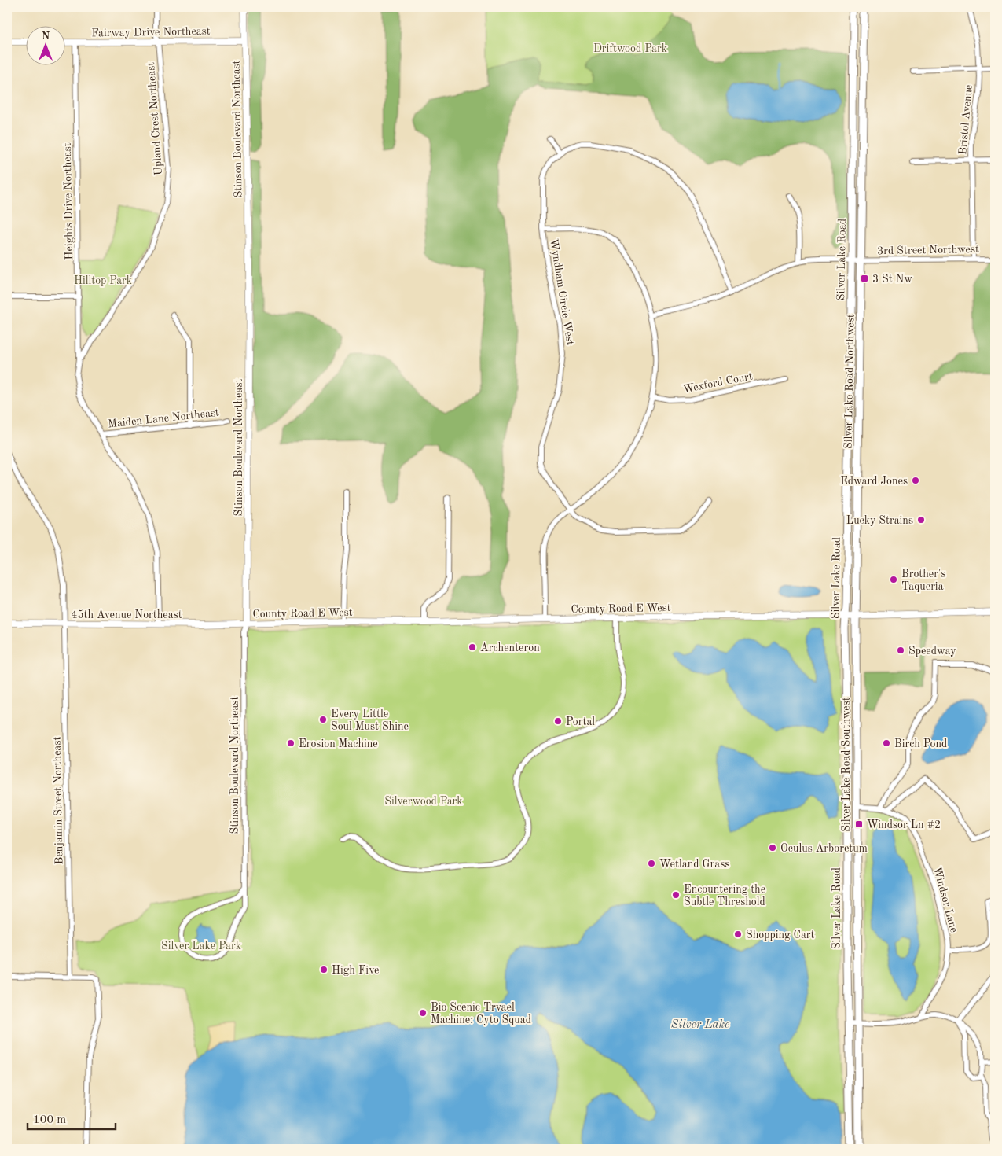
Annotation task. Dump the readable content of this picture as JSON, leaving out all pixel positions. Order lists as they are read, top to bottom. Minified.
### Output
{"streets":{"main road":["Silver Lake Road","Silver Lake Road Northwest","Silver Lake Road Southwest"],"street":["Fairway Drive Northeast","Upland Crest Northeast","Bristol Avenue","Stinson Boulevard Northeast","Heights Drive Northeast","3rd Street Northwest","Wyndham Circle West","Wexford Court","Maiden Lane Northeast","County Road E West","45th Avenue Northeast","Benjamin Street Northeast","Windsor Lane"]},"crossings":[["Fairway Drive Northeast","Upland Crest Northeast"],["Fairway Drive Northeast","Stinson Boulevard Northeast"],["Fairway Drive Northeast","Heights Drive Northeast"],["Upland Crest Northeast","Heights Drive Northeast"],["Bristol Avenue","3rd Street Northwest"],["Stinson Boulevard Northeast","County Road E West"],["Stinson Boulevard Northeast","45th Avenue Northeast"],["Heights Drive Northeast","Maiden Lane Northeast"],["Heights Drive Northeast","45th Avenue Northeast"],["3rd Street Northwest","Silver Lake Road"],["3rd Street Northwest","Wyndham Circle West"],["3rd Street Northwest","Silver Lake Road Northwest"],["Silver Lake Road","County Road E West"],["Silver Lake Road Northwest","County Road E West"],["Silver Lake Road Northwest","Silver Lake Road Southwest"],["County Road E West","45th Avenue Northeast"],["County Road E West","Silver Lake Road Southwest"],["45th Avenue Northeast","Benjamin Street Northeast"],["Silver Lake Road Southwest","Windsor Lane"]],"water":["Silver Lake"],"parks":["Driftwood Park","Hilltop Park","Silverwood Park","Silver Lake Park"],"places":{"transit":["3 St Nw","Windsor Ln #2"],"other":["Edward Jones","Lucky Strains","Brother's Taqueria","Archenteron","Speedway","Every Little Soul Must Shine","Portal","Erosion Machine","Birch Pond","Oculus Arboretum","Wetland Grass","Encountering the Subtle Threshold","Shopping Cart","High Five","Bio Scenic Trvael Machine: Cyto Squad"]},"scale_bar":"100 m","north":"top"}
